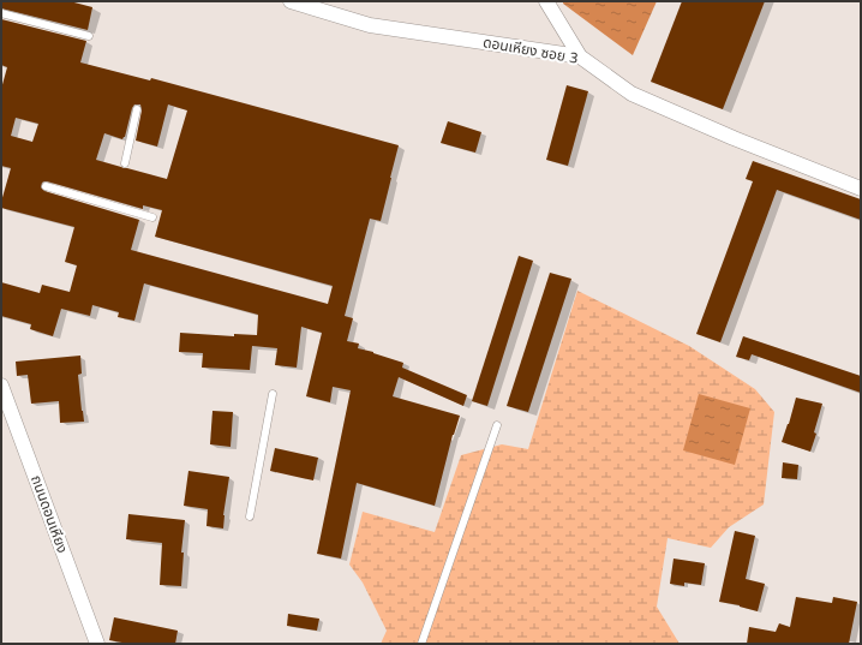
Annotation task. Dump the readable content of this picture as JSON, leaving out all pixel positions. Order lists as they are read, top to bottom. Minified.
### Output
{"streets":{"street":["ดอนเหียง ซอย 3","ถนนดอนเหียง"]}}
